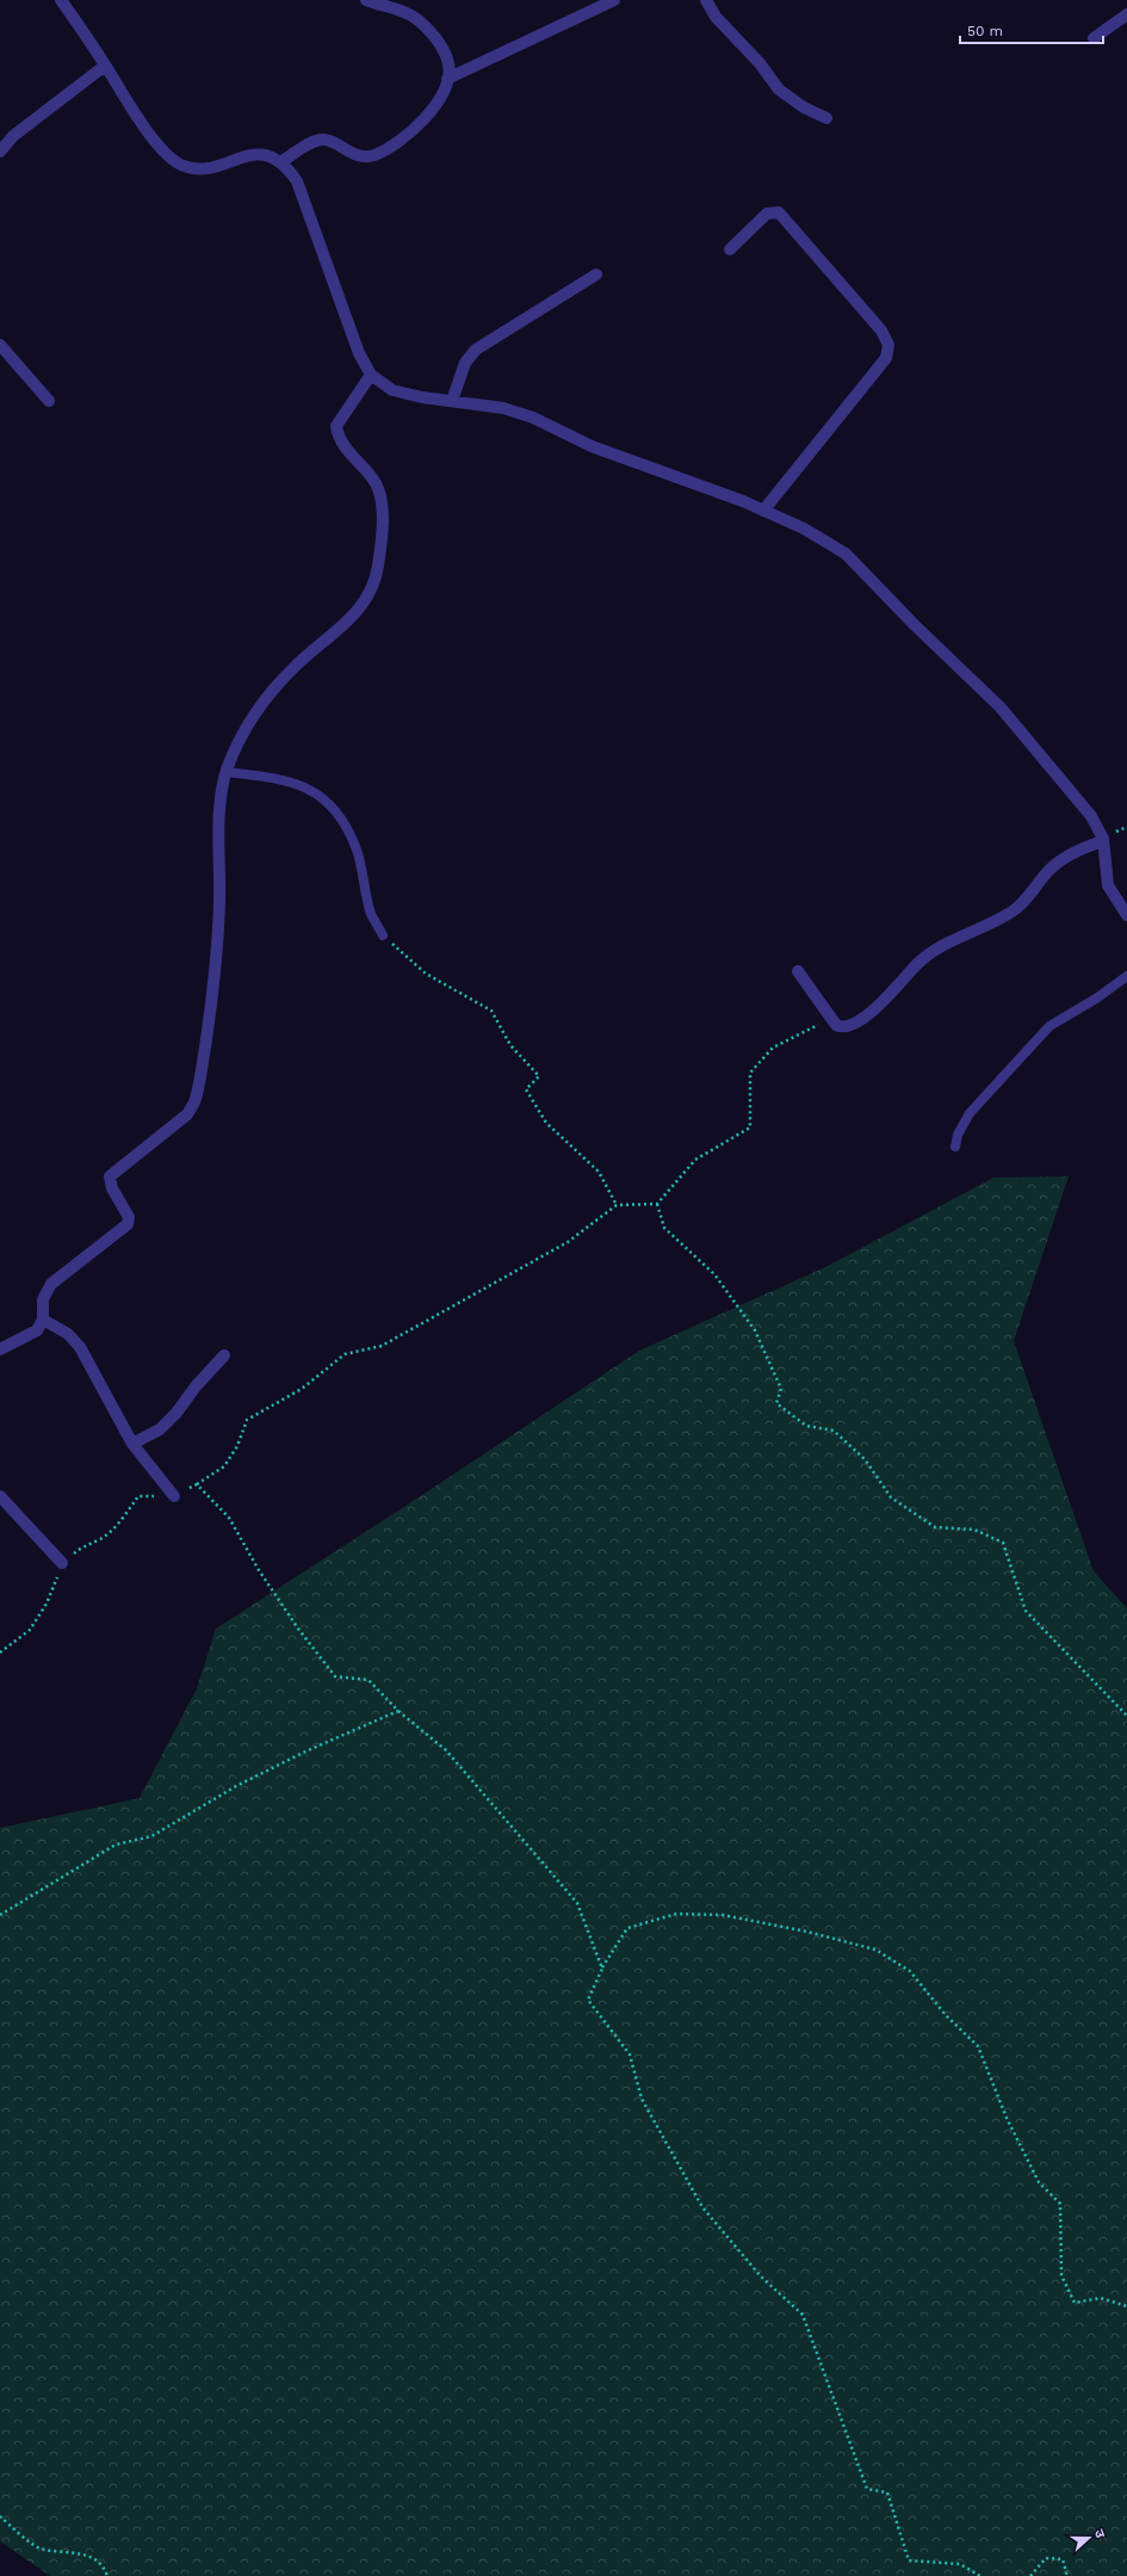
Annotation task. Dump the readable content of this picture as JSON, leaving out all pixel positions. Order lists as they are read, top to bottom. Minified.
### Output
{"scale_bar":"50 m","north":"right"}
